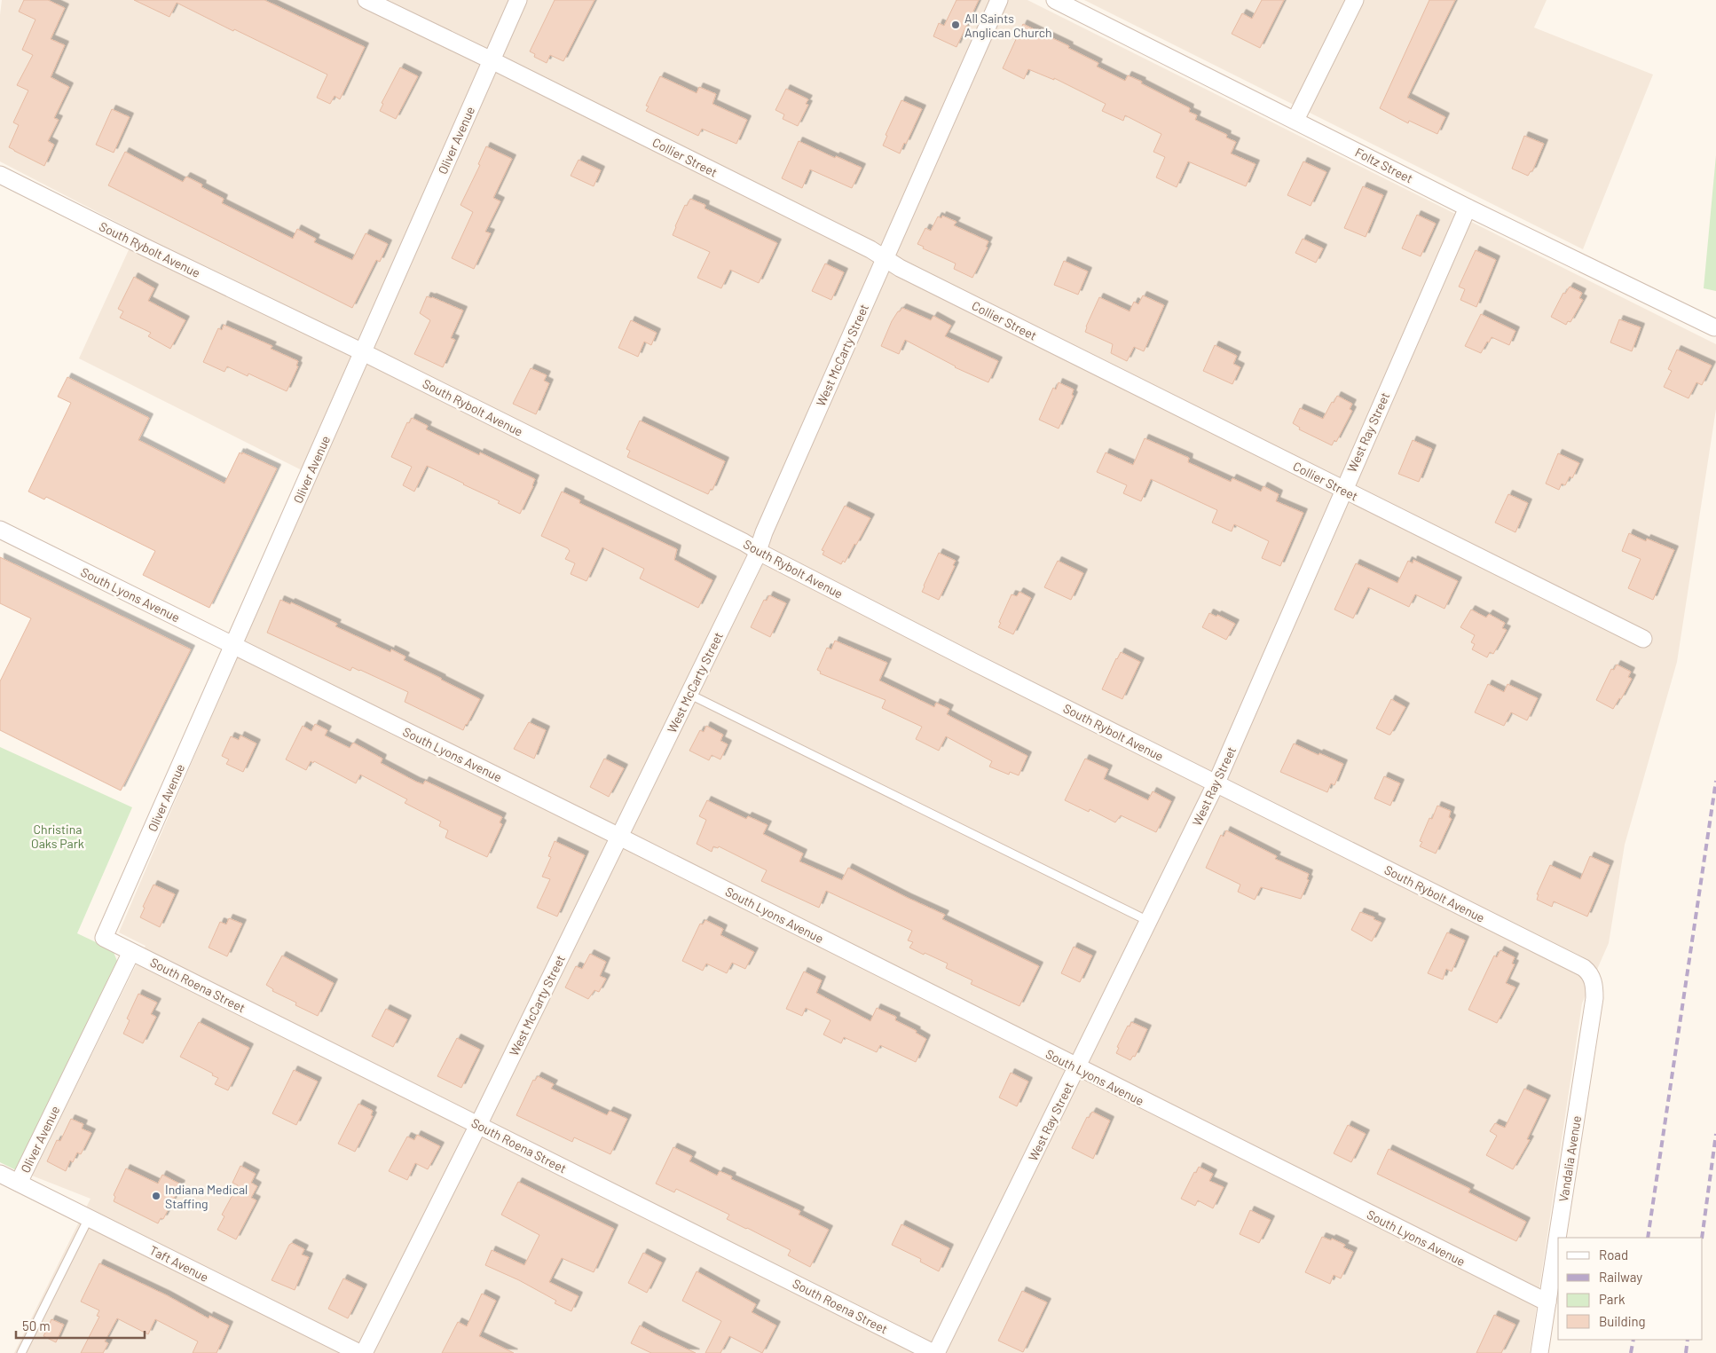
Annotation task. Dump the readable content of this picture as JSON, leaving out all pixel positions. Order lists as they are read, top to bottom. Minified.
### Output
{"streets":{"street":["Oliver Avenue","Collier Street","Foltz Street","South Rybolt Avenue","West McCarty Street","West Ray Street","South Lyons Avenue","South Roena Street","Vandalia Avenue","Taft Avenue"]},"crossings":[["Oliver Avenue","Collier Street"],["Oliver Avenue","South Rybolt Avenue"],["Oliver Avenue","South Lyons Avenue"],["Oliver Avenue","South Roena Street"],["Oliver Avenue","Taft Avenue"],["Collier Street","West McCarty Street"],["Collier Street","West Ray Street"],["Foltz Street","West Ray Street"],["South Rybolt Avenue","West McCarty Street"],["South Rybolt Avenue","West Ray Street"],["South Rybolt Avenue","Vandalia Avenue"],["West McCarty Street","South Lyons Avenue"],["West McCarty Street","South Roena Street"],["West Ray Street","South Lyons Avenue"],["West Ray Street","South Roena Street"],["South Lyons Avenue","Vandalia Avenue"]],"parks":["Christina Oaks Park"],"places":["All Saints Anglican Church","Indiana Medical Staffing"],"legend":["Road","Railway","Park","Building"],"scale_bar":"50 m"}
